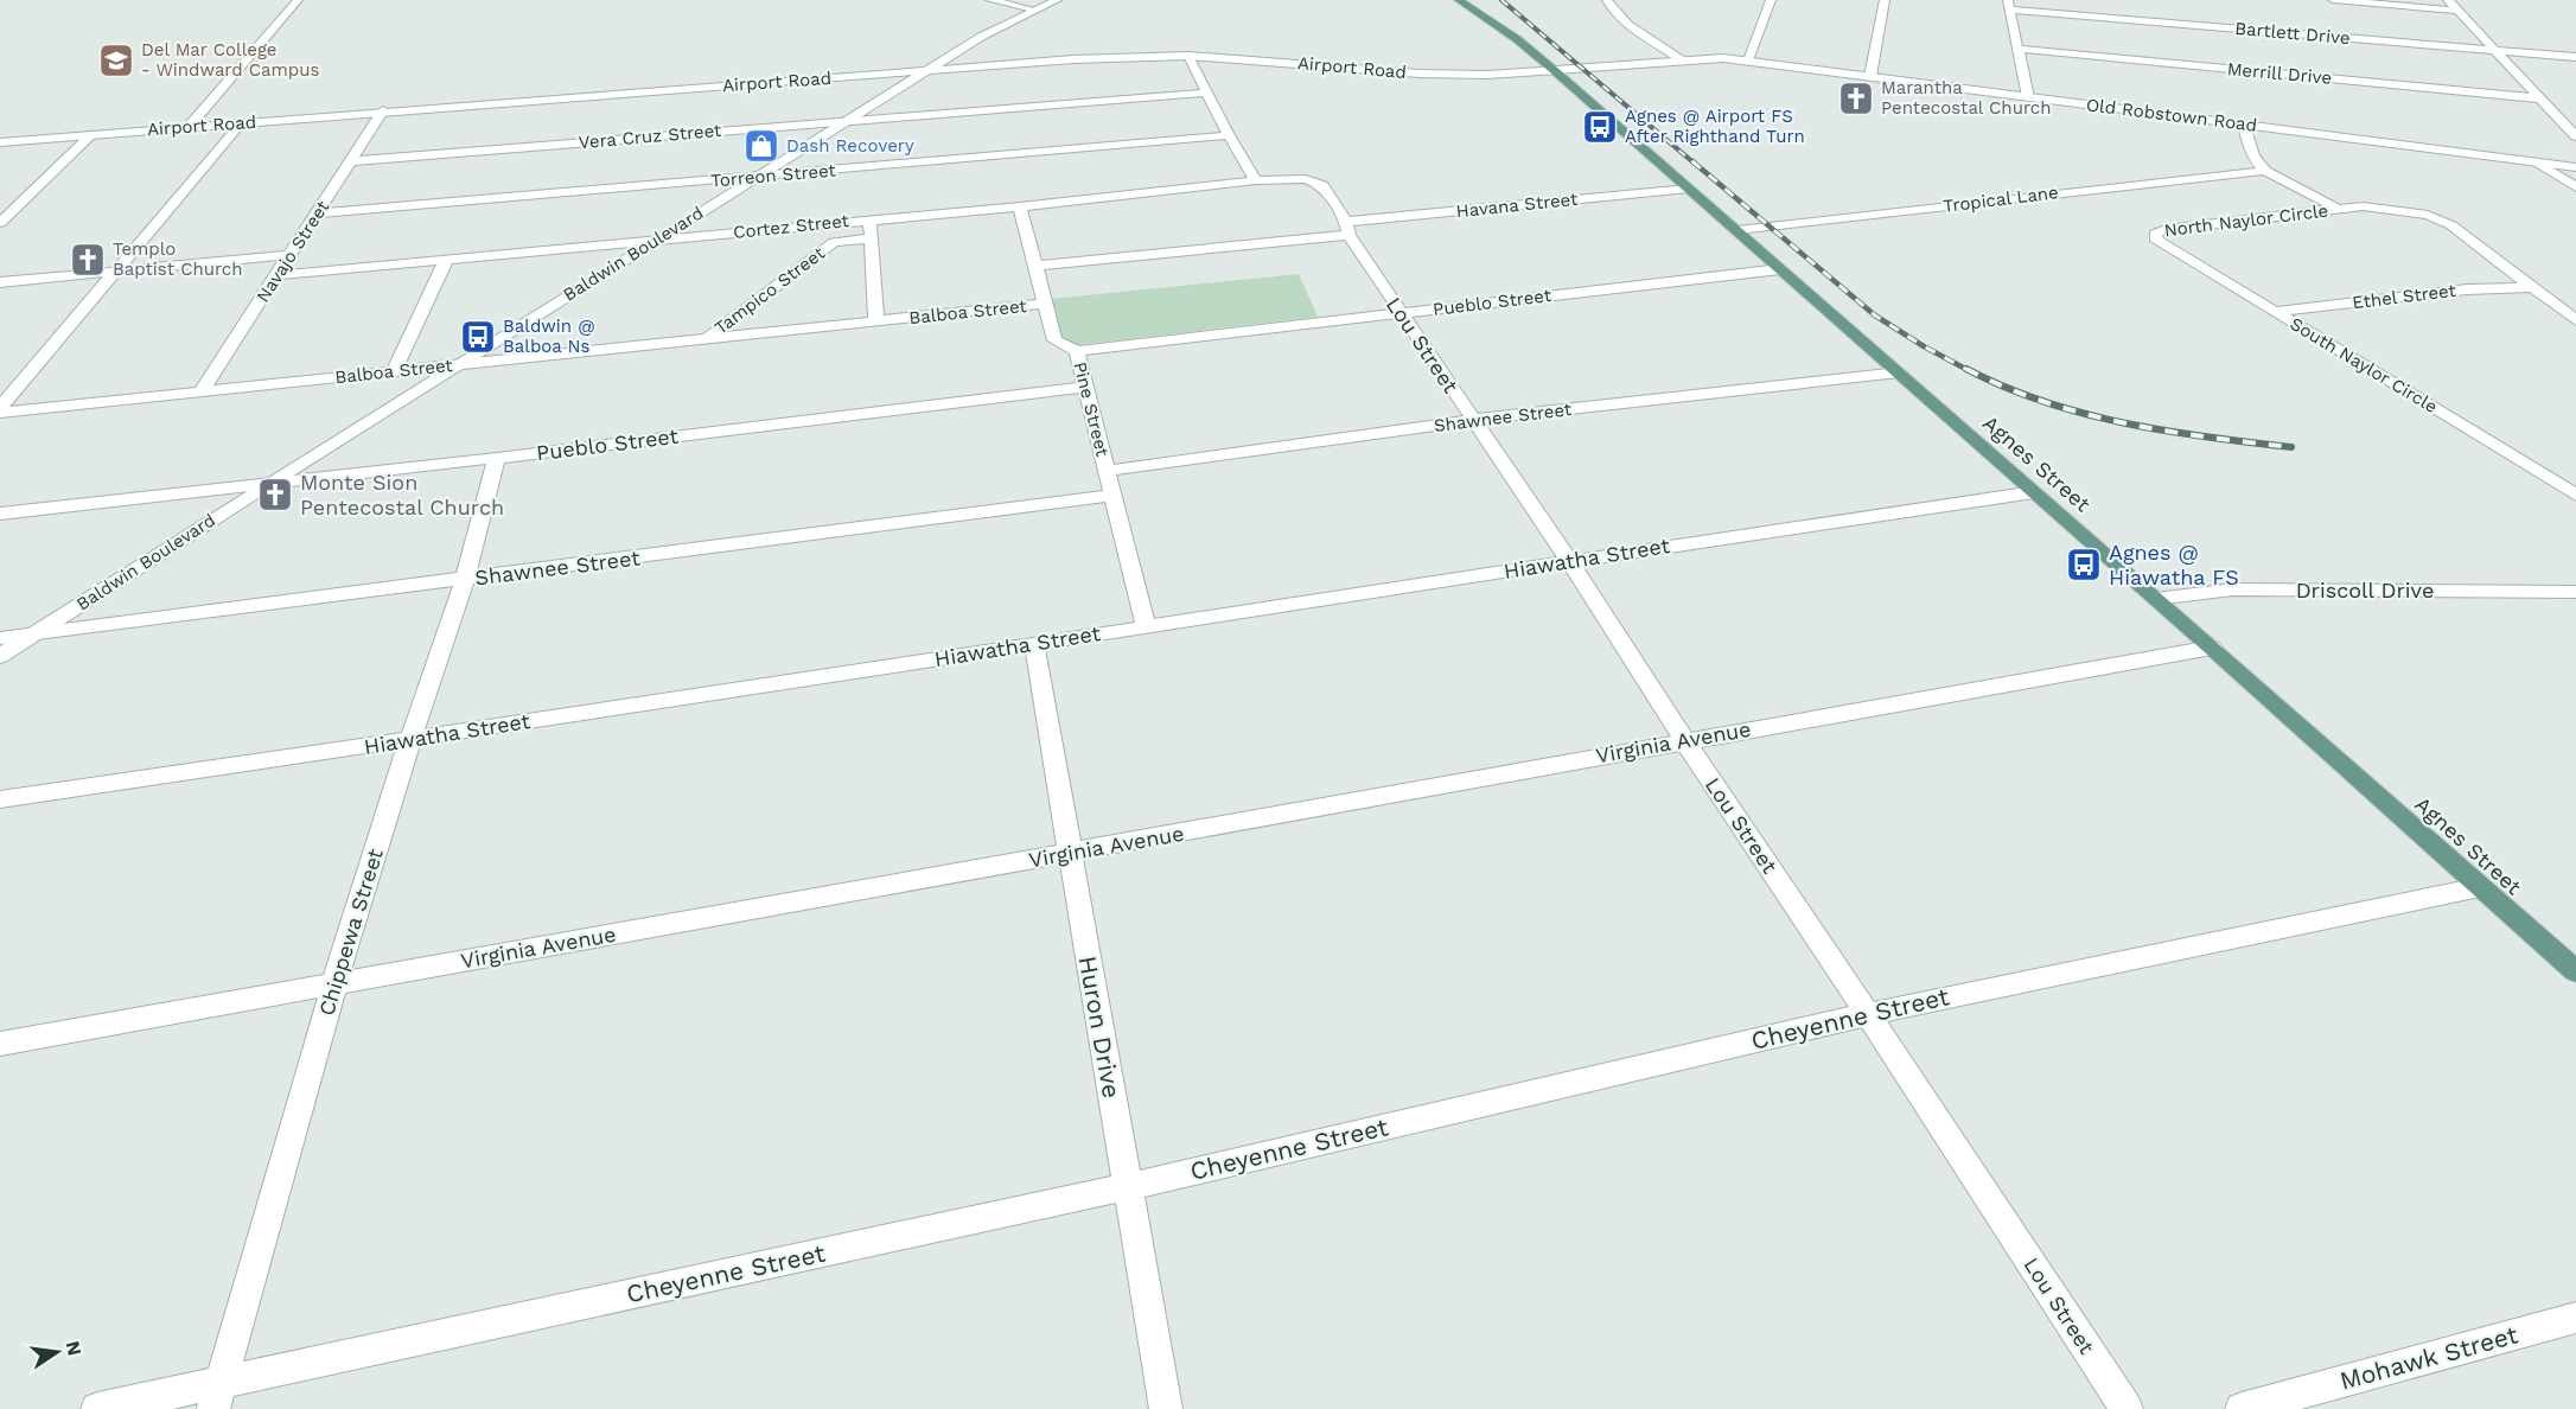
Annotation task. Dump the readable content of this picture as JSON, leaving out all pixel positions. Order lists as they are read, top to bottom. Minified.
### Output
{"streets":{"main road":["Agnes Street"],"street":["Bartlett Drive","Airport Road","Merrill Drive","Old Robstown Road","Vera Cruz Street","Torreon Street","Tropical Lane","Havana Street","North Naylor Circle","Cortez Street","Navajo Street","Baldwin Boulevard","Tampico Street","Ethel Street","Pueblo Street","Balboa Street","Lou Street","South Naylor Circle","Pine Street","Shawnee Street","Hiawatha Street","Driscoll Drive","Virginia Avenue","Chippewa Street","Cheyenne Street","Huron Drive","Mohawk Street"]},"crossings":[["Airport Road","Old Robstown Road"],["Airport Road","Navajo Street"],["Airport Road","Baldwin Boulevard"],["Airport Road","Agnes Street"],["Old Robstown Road","Agnes Street"],["Vera Cruz Street","Navajo Street"],["Vera Cruz Street","Baldwin Boulevard"],["Torreon Street","Navajo Street"],["Torreon Street","Baldwin Boulevard"],["Tropical Lane","North Naylor Circle"],["Tropical Lane","Agnes Street"],["Havana Street","Lou Street"],["Havana Street","Pine Street"],["Havana Street","Agnes Street"],["North Naylor Circle","Ethel Street"],["North Naylor Circle","South Naylor Circle"],["Cortez Street","Navajo Street"],["Cortez Street","Baldwin Boulevard"],["Cortez Street","Lou Street"],["Cortez Street","Pine Street"],["Navajo Street","Balboa Street"],["Baldwin Boulevard","Pueblo Street"],["Baldwin Boulevard","Balboa Street"],["Baldwin Boulevard","Shawnee Street"],["Tampico Street","Balboa Street"],["Ethel Street","South Naylor Circle"],["Pueblo Street","Lou Street"],["Pueblo Street","Pine Street"],["Pueblo Street","Agnes Street"],["Pueblo Street","Chippewa Street"],["Balboa Street","Pine Street"],["Lou Street","Shawnee Street"],["Lou Street","Hiawatha Street"],["Lou Street","Virginia Avenue"],["Lou Street","Cheyenne Street"],["Pine Street","Shawnee Street"],["Pine Street","Hiawatha Street"],["Shawnee Street","Agnes Street"],["Shawnee Street","Chippewa Street"],["Agnes Street","Hiawatha Street"],["Agnes Street","Driscoll Drive"],["Agnes Street","Virginia Avenue"],["Agnes Street","Cheyenne Street"],["Hiawatha Street","Chippewa Street"],["Hiawatha Street","Huron Drive"],["Virginia Avenue","Chippewa Street"],["Virginia Avenue","Huron Drive"],["Chippewa Street","Cheyenne Street"],["Cheyenne Street","Huron Drive"]],"places":{"school or university":["Del Mar College - Windward Campus"],"church":["Marantha Pentecostal Church","Templo Baptist Church","Monte Sion Pentecostal Church"],"bus stop":["Agnes @ Airport FS After Righthand Turn","Baldwin @ Balboa Ns","Agnes @ Hiawatha FS"],"shop":["Dash Recovery"]},"north":"right"}
